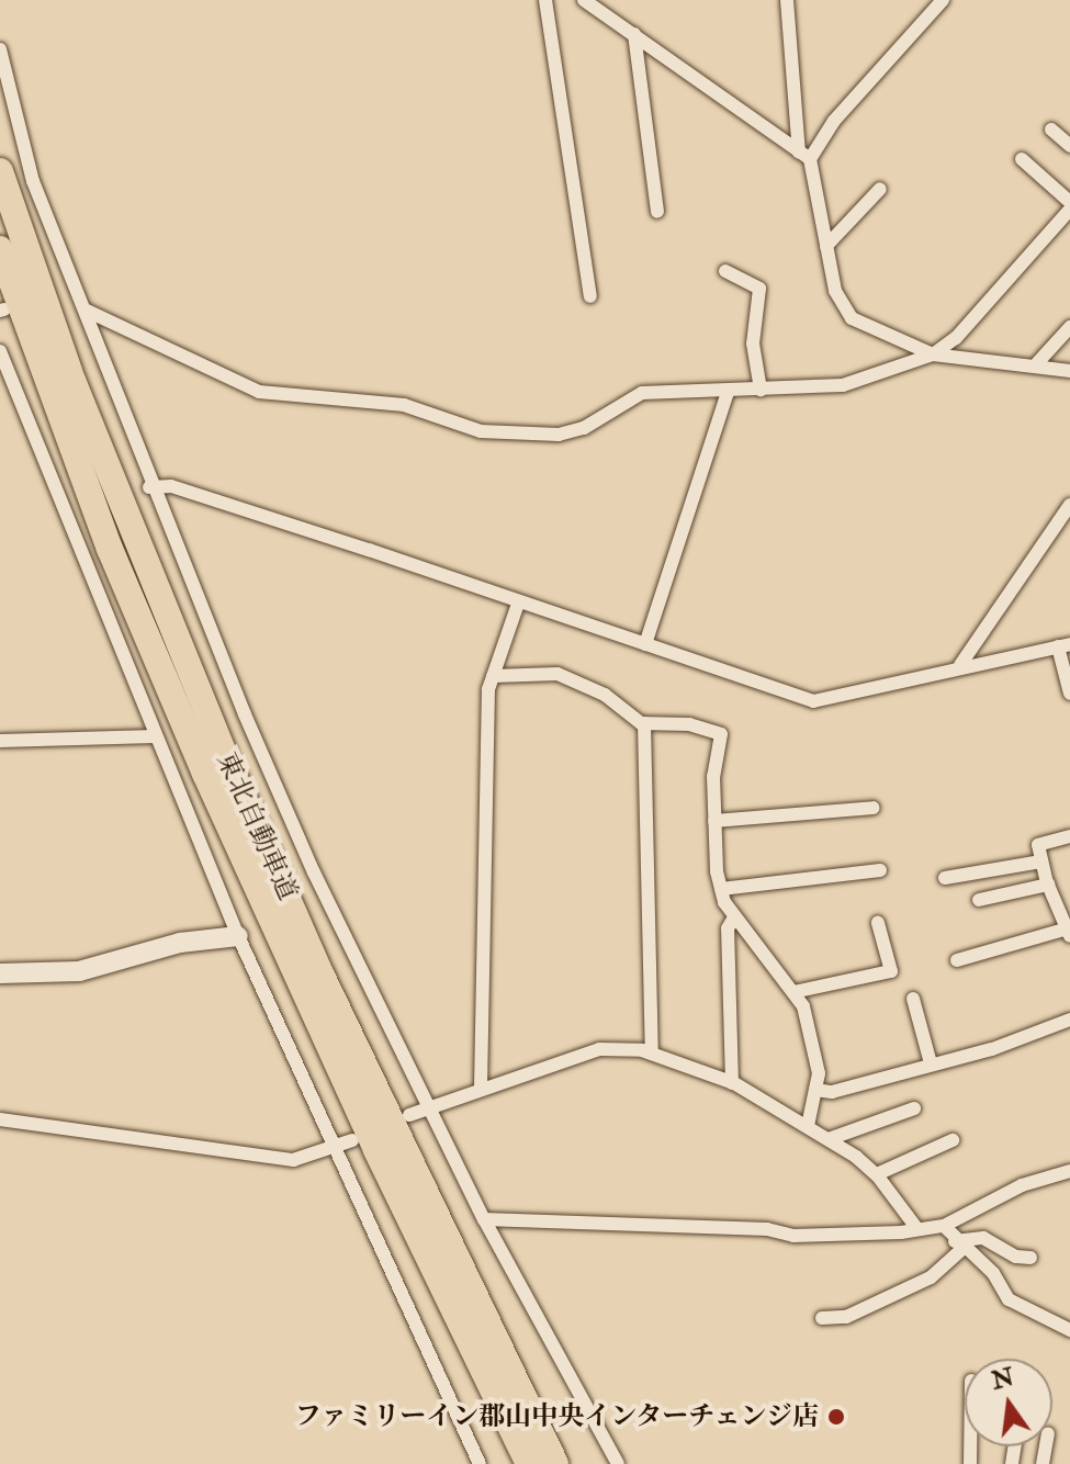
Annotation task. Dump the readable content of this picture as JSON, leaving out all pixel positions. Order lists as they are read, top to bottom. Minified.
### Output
{"streets":{"highway":["東北自動車道"]},"places":["ファミリーイン郡山中央インターチェンジ店"],"north":"top"}
